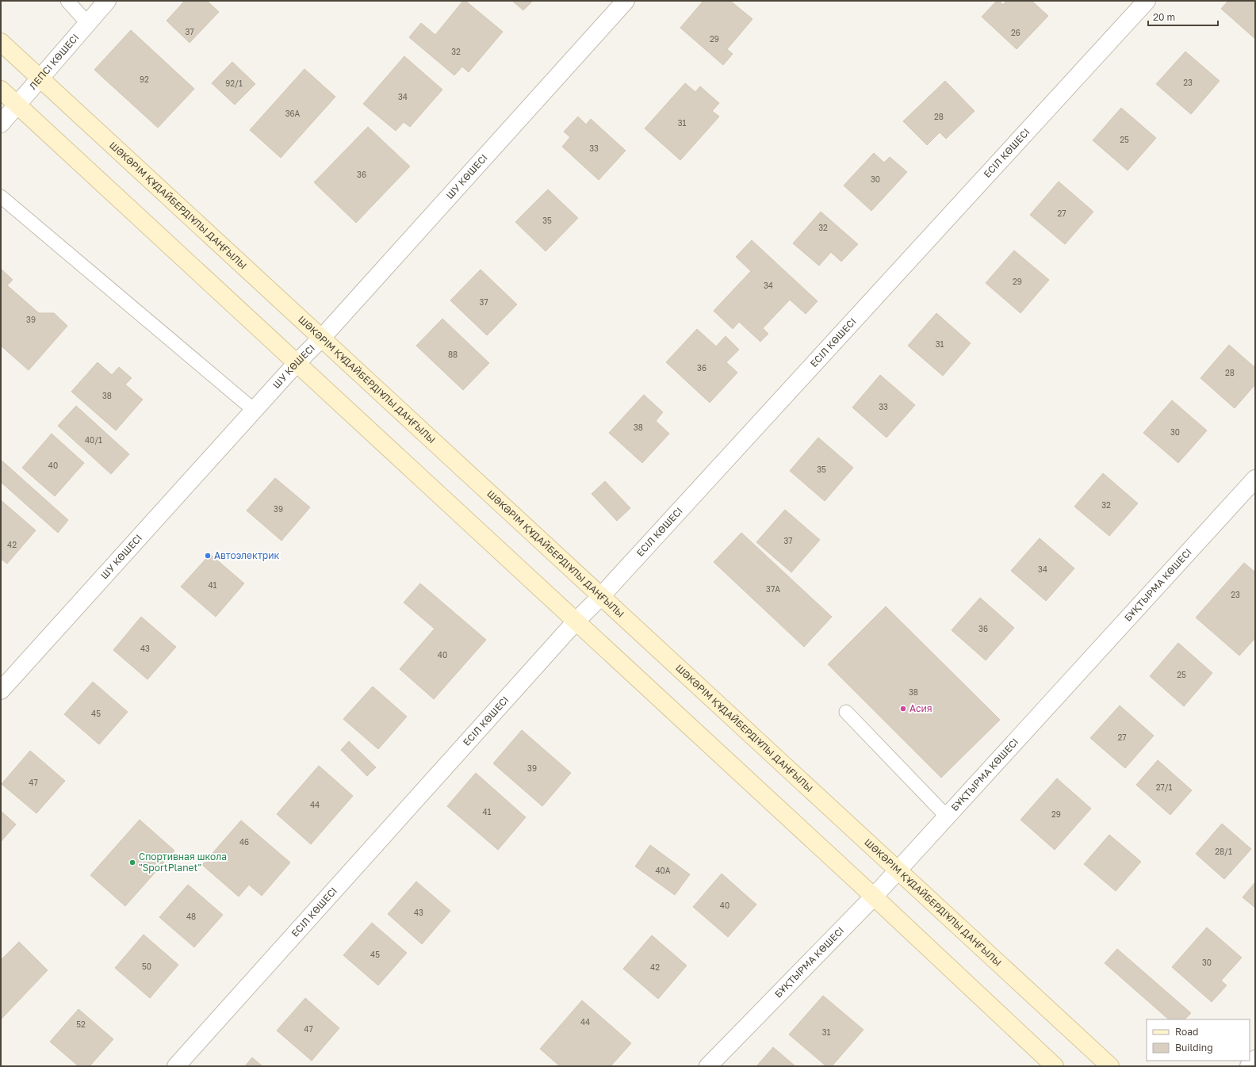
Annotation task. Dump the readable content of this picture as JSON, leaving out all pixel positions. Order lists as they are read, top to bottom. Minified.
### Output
{"streets":{"main road":["ШӘКӘРІМ ҚҰДАЙБЕРДІҰЛЫ ДАҢҒЫЛЫ"],"street":["ЛЕПСІ КӨШЕСІ","ЕСІЛ КӨШЕСІ","ШУ КӨШЕСІ","БҰҚТЫРМА КӨШЕСІ"]},"crossings":[["ЛЕПСІ КӨШЕСІ","ШӘКӘРІМ ҚҰДАЙБЕРДІҰЛЫ ДАҢҒЫЛЫ"],["ЕСІЛ КӨШЕСІ","ШӘКӘРІМ ҚҰДАЙБЕРДІҰЛЫ ДАҢҒЫЛЫ"],["ШУ КӨШЕСІ","ШӘКӘРІМ ҚҰДАЙБЕРДІҰЛЫ ДАҢҒЫЛЫ"],["ШӘКӘРІМ ҚҰДАЙБЕРДІҰЛЫ ДАҢҒЫЛЫ","БҰҚТЫРМА КӨШЕСІ"]],"places":["Автоэлектрик","Асия","Спортивная школа \"SportPlanet\""],"house_numbers":["37","26","29","32","92","23","92/1","34","36А","28","31","25","33","36","30","27","35","32","29","34","37","39","31","88","36","28","38","33","38","30","40/1","40","35","32","39","37","42","34","41","37А","23","36","43","40","25","38","45","27","39","47","27/1","44","41","29","46","28/1","40А","40","43","48","45","30","50","42","44","52","47","31"],"legend":["Road","Building"],"scale_bar":"20 m"}
